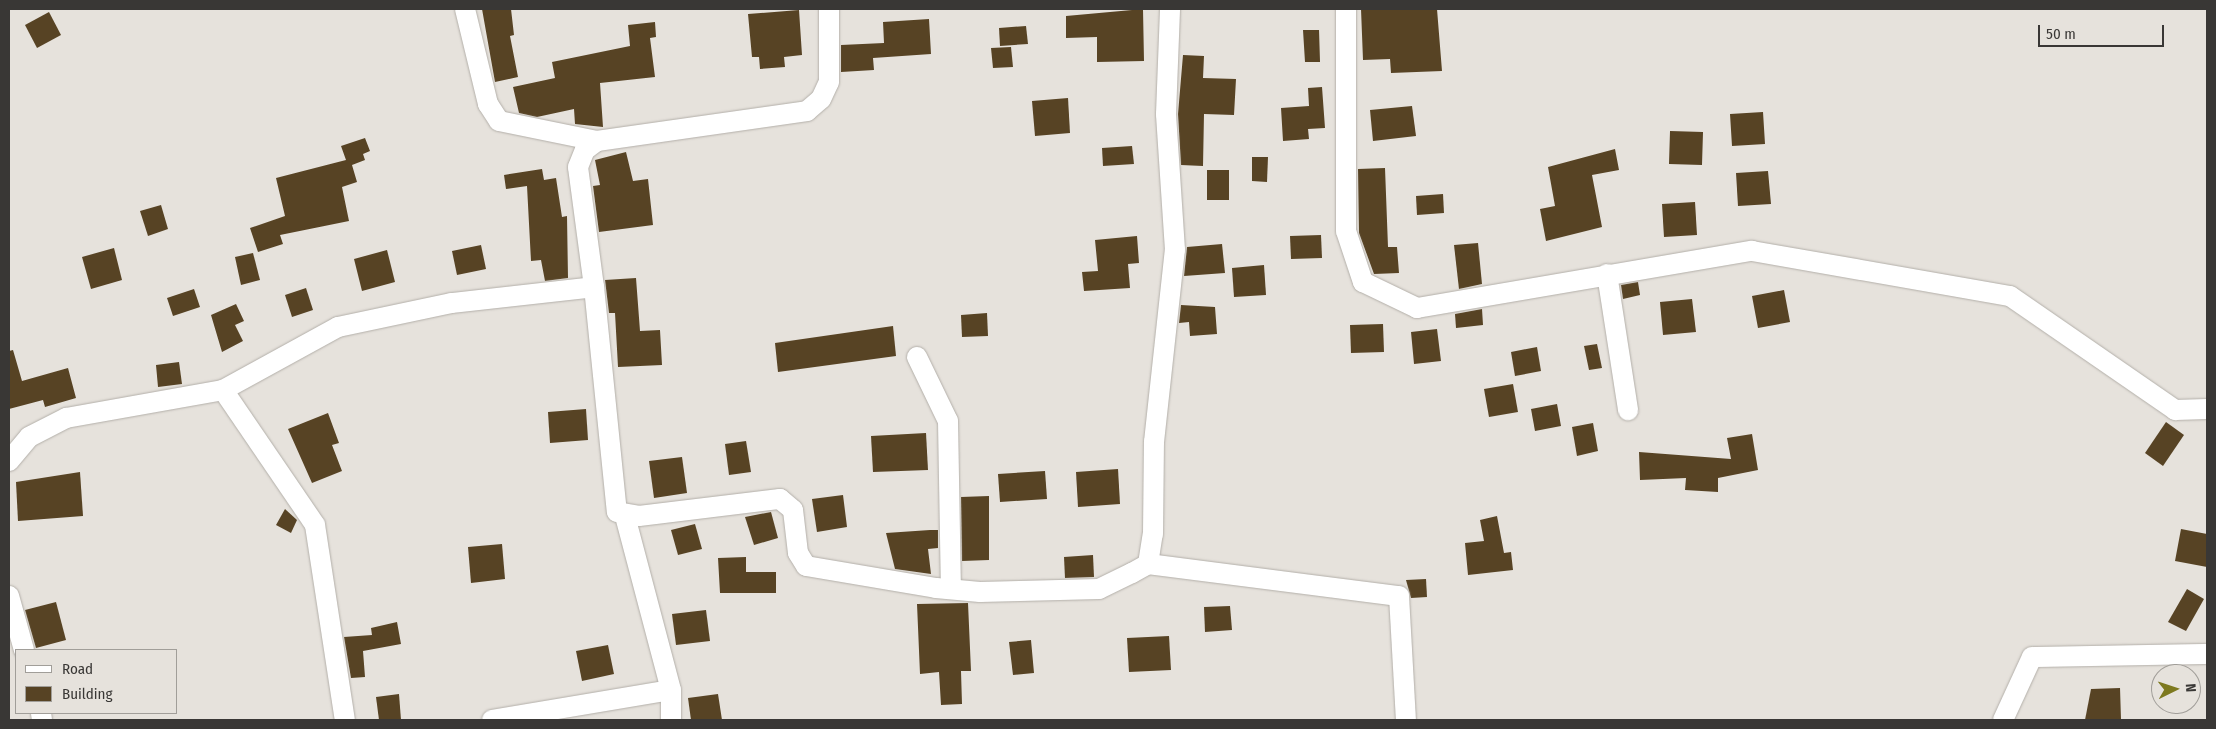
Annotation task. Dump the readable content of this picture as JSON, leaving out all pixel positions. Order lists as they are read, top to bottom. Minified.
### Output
{"legend":["Road","Building"],"scale_bar":"50 m","north":"right"}
